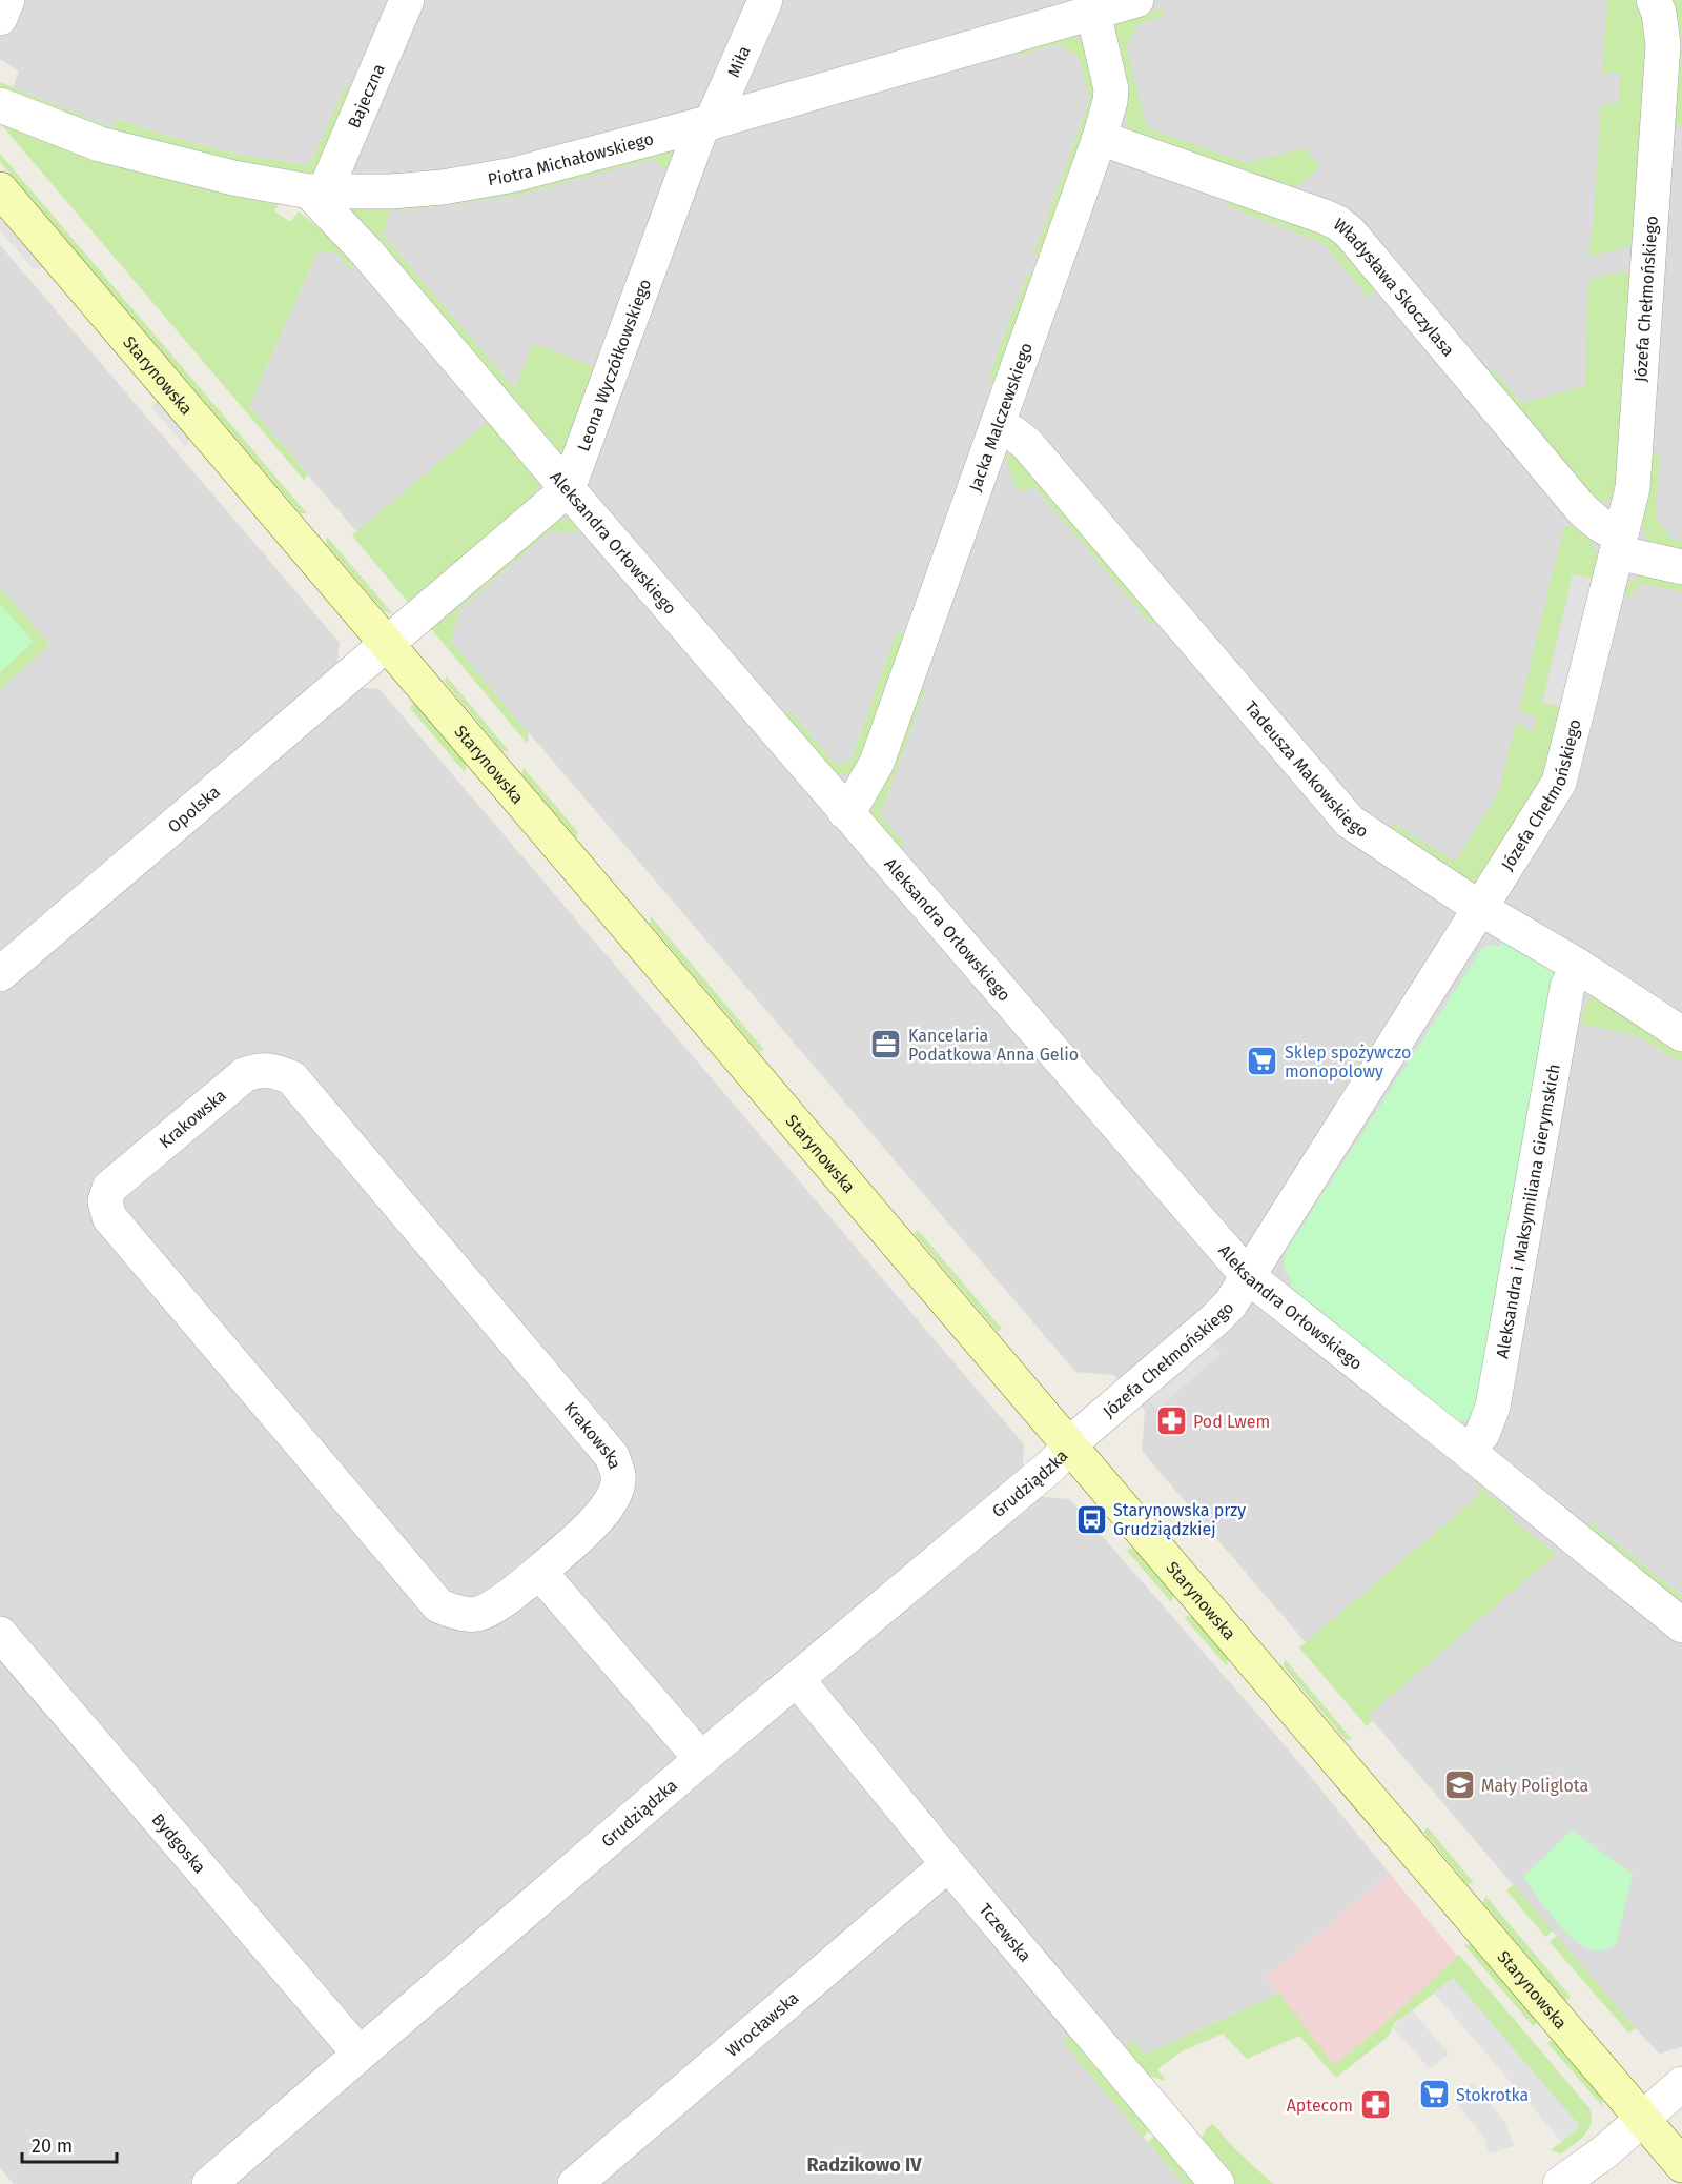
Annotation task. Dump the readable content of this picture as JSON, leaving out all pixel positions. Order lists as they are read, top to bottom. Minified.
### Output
{"streets":{"street":["Miła","Bajeczna","Piotra Michałowskiego","Władysława Skoczylasa","Józefa Chełmońskiego","Leona Wyczółkowskiego","Starynowska","Jacka Malczewskiego","Aleksandra Orłowskiego","Tadeusza Makowskiego","Opolska","Krakowska","Aleksandra i Maksymiliana Gierymskich","Grudziądzka","Bydgoska","Tczewska","Wrocławska"]},"crossings":[["Miła","Piotra Michałowskiego"],["Miła","Leona Wyczółkowskiego"],["Bajeczna","Piotra Michałowskiego"],["Bajeczna","Aleksandra Orłowskiego"],["Piotra Michałowskiego","Leona Wyczółkowskiego"],["Piotra Michałowskiego","Jacka Malczewskiego"],["Piotra Michałowskiego","Aleksandra Orłowskiego"],["Władysława Skoczylasa","Józefa Chełmońskiego"],["Władysława Skoczylasa","Jacka Malczewskiego"],["Józefa Chełmońskiego","Starynowska"],["Józefa Chełmońskiego","Aleksandra Orłowskiego"],["Józefa Chełmońskiego","Tadeusza Makowskiego"],["Józefa Chełmońskiego","Grudziądzka"],["Leona Wyczółkowskiego","Starynowska"],["Leona Wyczółkowskiego","Aleksandra Orłowskiego"],["Leona Wyczółkowskiego","Opolska"],["Starynowska","Opolska"],["Starynowska","Grudziądzka"],["Jacka Malczewskiego","Aleksandra Orłowskiego"],["Jacka Malczewskiego","Tadeusza Makowskiego"],["Aleksandra Orłowskiego","Aleksandra i Maksymiliana Gierymskich"],["Tadeusza Makowskiego","Aleksandra i Maksymiliana Gierymskich"],["Grudziądzka","Bydgoska"],["Grudziądzka","Tczewska"],["Tczewska","Wrocławska"]],"districts":["Radzikowo IV"],"places":{"office":["Kancelaria Podatkowa Anna Gelio"],"supermarket":["Sklep spożywczo monopolowy","Stokrotka"],"pharmacy":["Pod Lwem","Aptecom"],"bus stop":["Starynowska przy Grudziądzkiej"],"school or university":["Mały Poliglota"]},"scale_bar":"20 m"}
